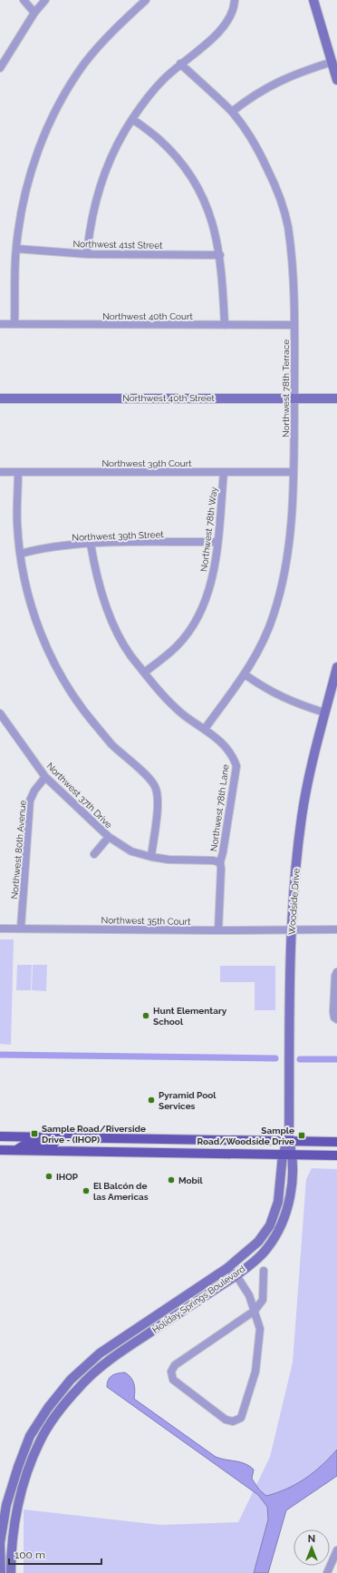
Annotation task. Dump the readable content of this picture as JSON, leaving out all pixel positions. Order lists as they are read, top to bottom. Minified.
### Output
{"streets":{"street":["Northwest 41st Street","Northwest 40th Court","Northwest 78th Terrace","Northwest 40th Street","Northwest 39th Court","Northwest 78th Way","Northwest 39th Street","Northwest 37th Drive","Northwest 78th Lane","Northwest 80th Avenue","Woodside Drive","Northwest 35th Court","Holiday Springs Boulevard"]},"crossings":[["Northwest 40th Court","Northwest 78th Terrace"],["Northwest 78th Terrace","Northwest 40th Street"],["Northwest 78th Terrace","Northwest 39th Court"],["Northwest 78th Terrace","Northwest 78th Lane"],["Northwest 39th Court","Northwest 78th Way"],["Northwest 78th Way","Northwest 39th Street"],["Northwest 78th Way","Northwest 78th Lane"],["Northwest 39th Street","Northwest 78th Lane"],["Northwest 37th Drive","Northwest 78th Lane"],["Northwest 37th Drive","Northwest 80th Avenue"],["Northwest 78th Lane","Northwest 35th Court"],["Northwest 80th Avenue","Northwest 35th Court"],["Woodside Drive","Northwest 35th Court"],["Woodside Drive","Holiday Springs Boulevard"]],"places":{"other":["Hunt Elementary School","Pyramid Pool Services","IHOP","Mobil","El Balcón de las Americas"],"transit":["Sample Road/Riverside Drive - (IHOP)","Sample Road/Woodside Drive"]},"scale_bar":"100 m","north":"top"}
